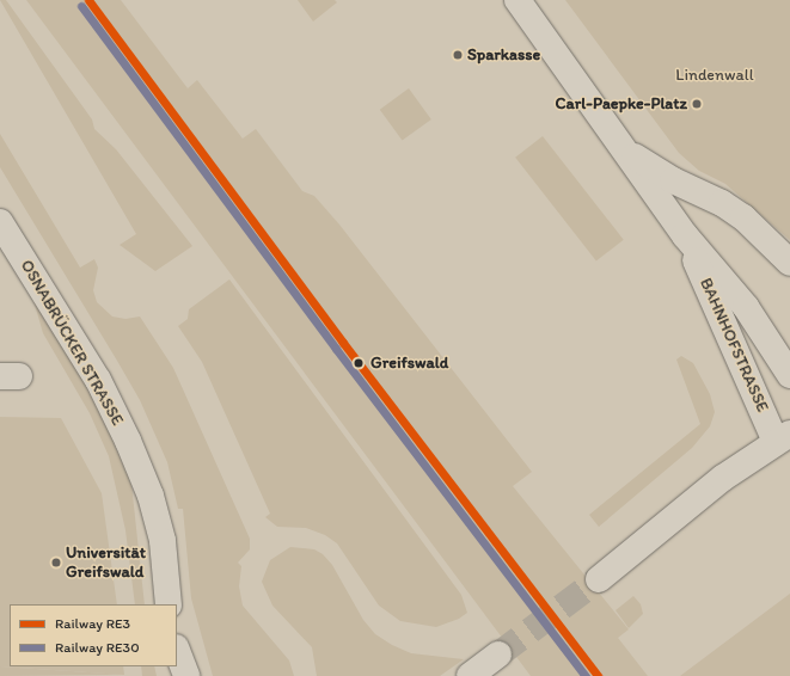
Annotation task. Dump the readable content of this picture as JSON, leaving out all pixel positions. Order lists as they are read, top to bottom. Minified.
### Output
{"streets":{"street":["OSNABRÜCKER STRASSE","BAHNHOFSTRASSE"]},"parks":["Lindenwall"],"places":["Sparkasse","Carl-Paepke-Platz","Greifswald","Universität Greifswald"],"lines":["rail line RE3","rail line RE30"],"legend":["Railway RE3","Railway RE30"]}
